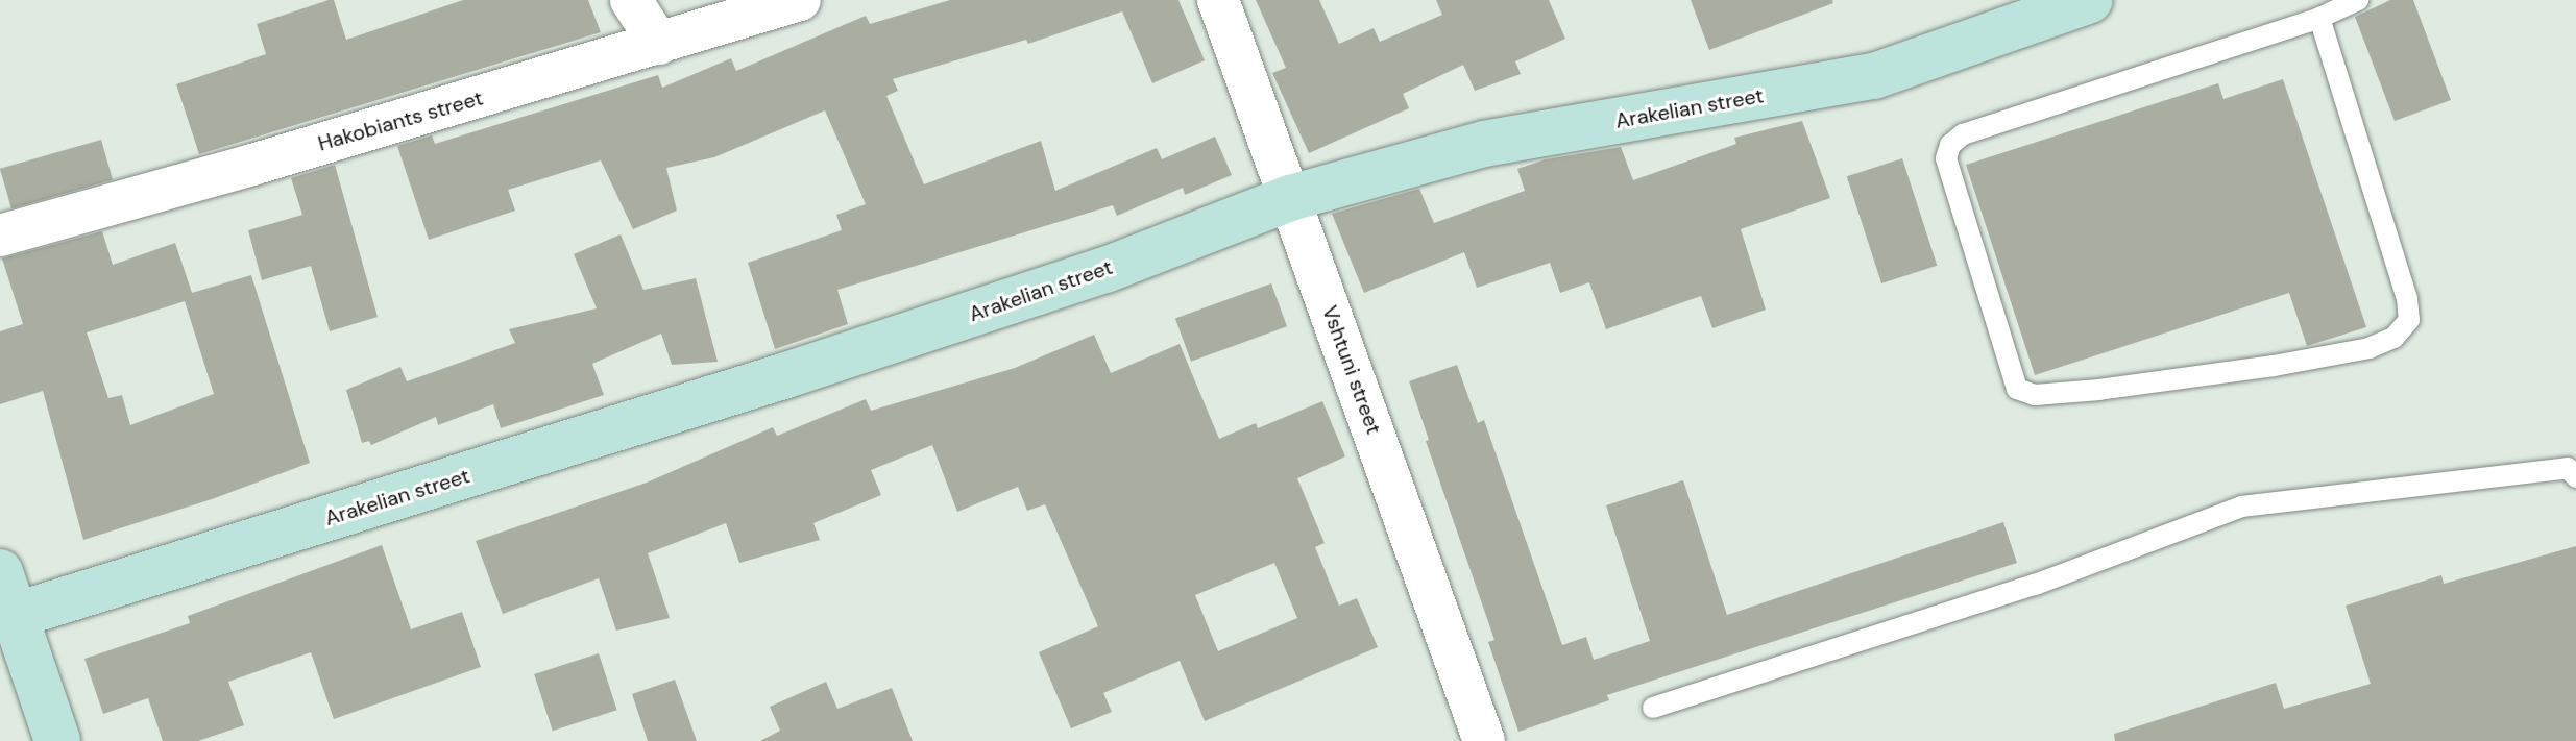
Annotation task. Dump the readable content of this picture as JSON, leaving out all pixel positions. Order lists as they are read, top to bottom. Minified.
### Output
{"streets":{"street":["Arakelian street","Hakobiants street","Vshtuni street"]},"crossings":[["Arakelian street","Vshtuni street"]]}
